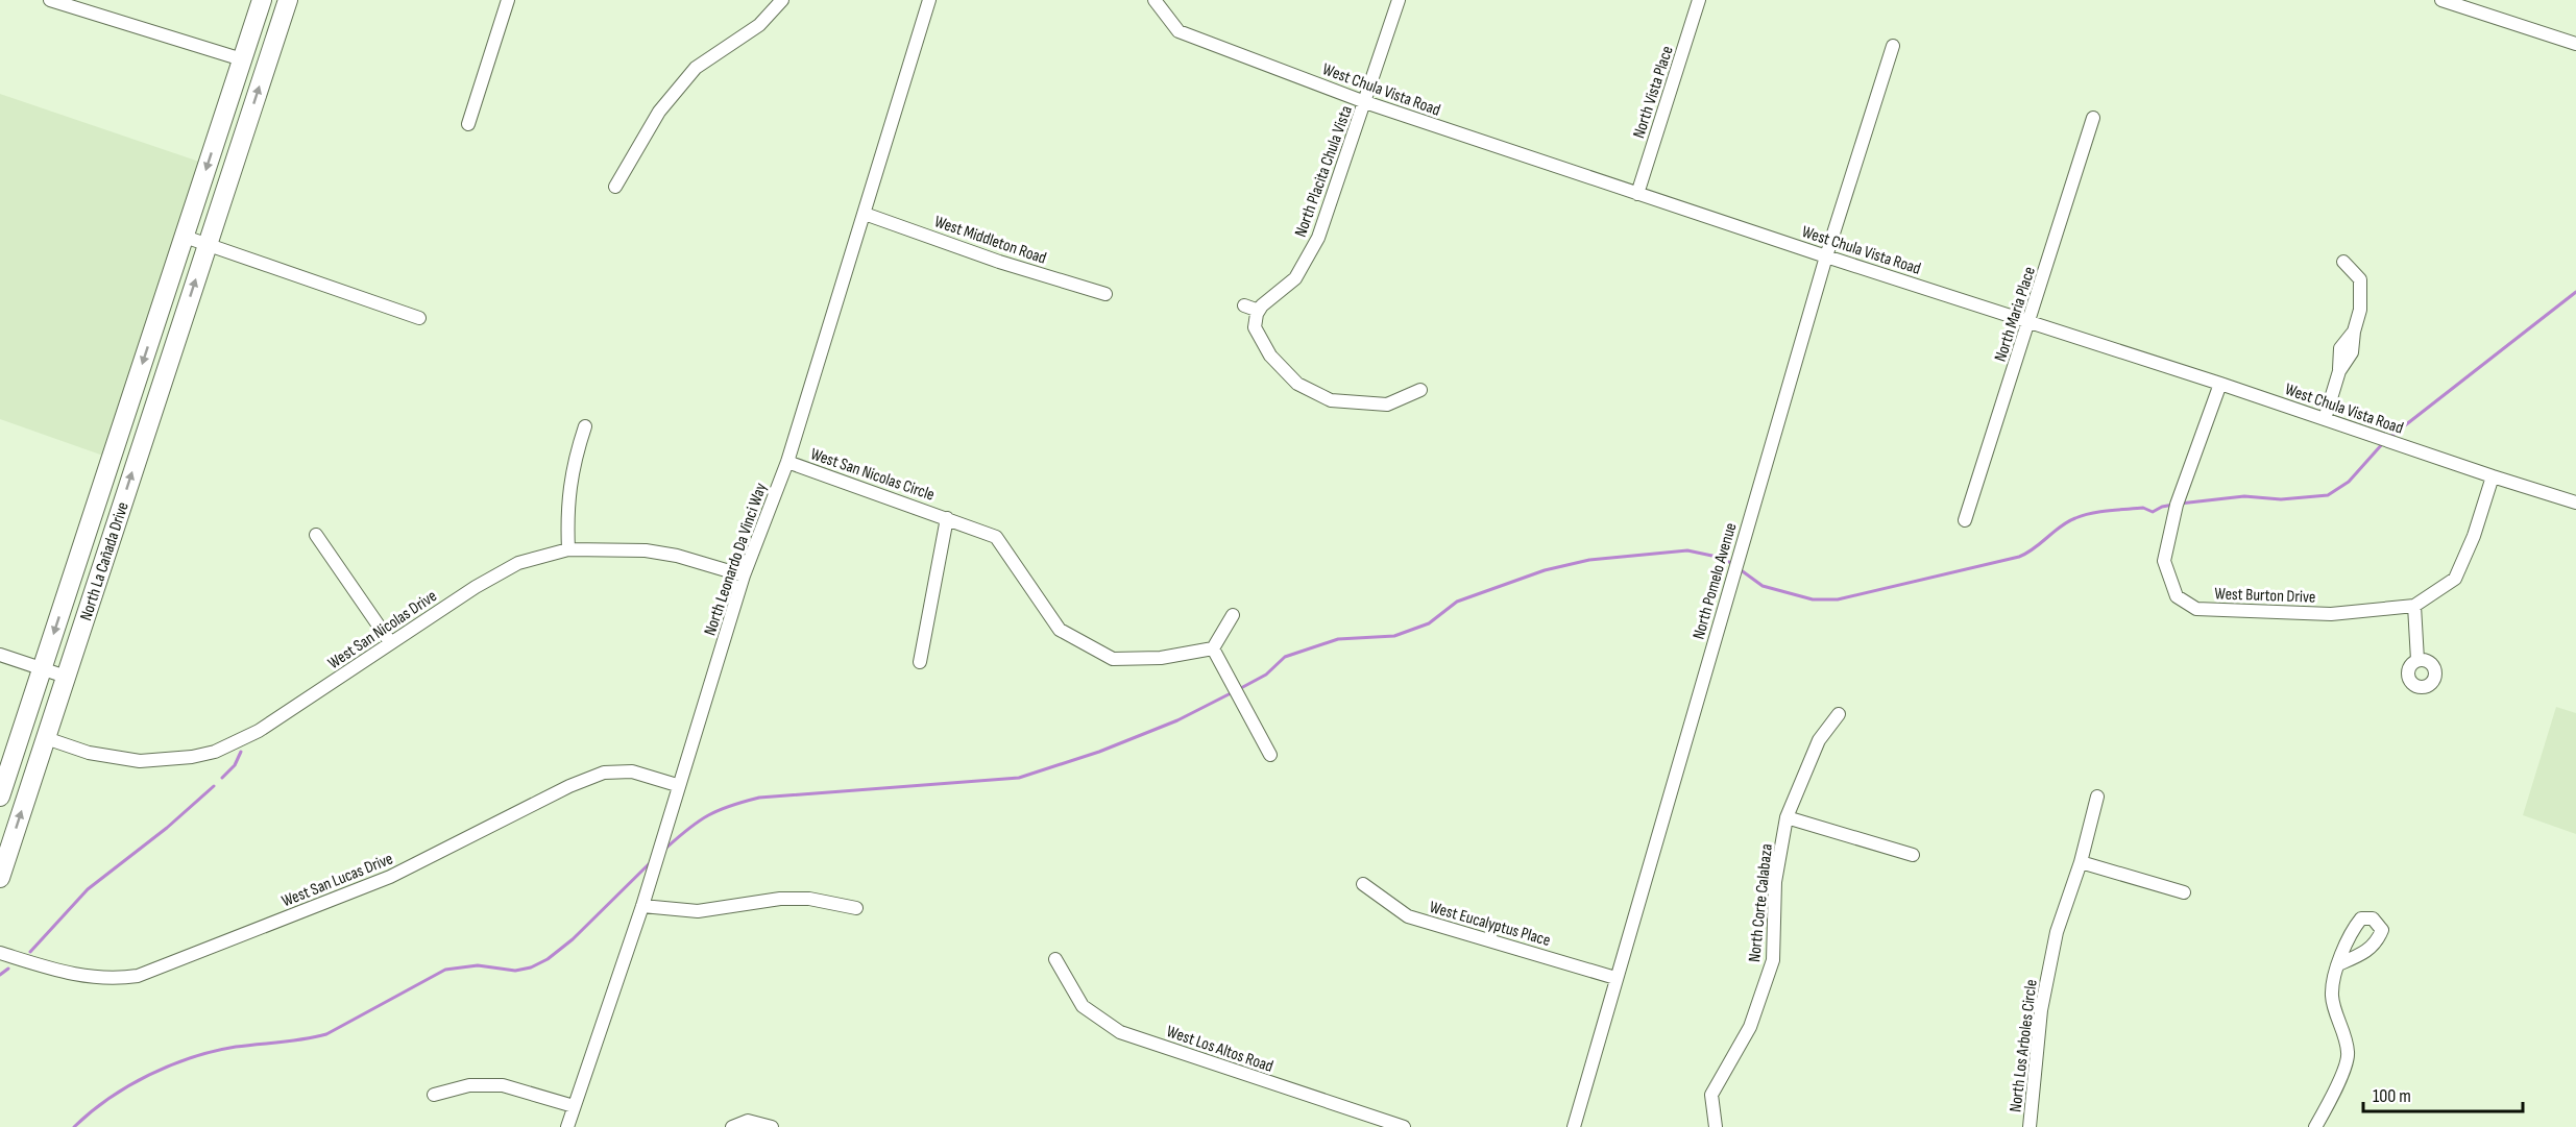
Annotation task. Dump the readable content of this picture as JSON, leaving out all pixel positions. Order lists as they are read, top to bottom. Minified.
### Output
{"streets":{"main road":["North La Cañada Drive"],"street":["West Chula Vista Road","North Vista Place","North Placita Chula Vista","West Middleton Road","North Maria Place","West San Nicolas Circle","North Leonardo Da Vinci Way","North Pomelo Avenue","West Burton Drive","West San Nicolas Drive","West San Lucas Drive","North Corte Calabaza","West Eucalyptus Place","North Los Arboles Circle","West Los Altos Road"]},"crossings":[["West Chula Vista Road","North Vista Place"],["West Chula Vista Road","North Placita Chula Vista"],["West Chula Vista Road","North Maria Place"],["West Chula Vista Road","North Pomelo Avenue"],["West Chula Vista Road","West Burton Drive"],["West Middleton Road","North Leonardo Da Vinci Way"],["West San Nicolas Circle","North Leonardo Da Vinci Way"],["North Leonardo Da Vinci Way","West San Nicolas Drive"],["North Leonardo Da Vinci Way","West San Lucas Drive"],["North La Cañada Drive","West San Nicolas Drive"],["North Pomelo Avenue","West Eucalyptus Place"]],"scale_bar":"100 m"}
